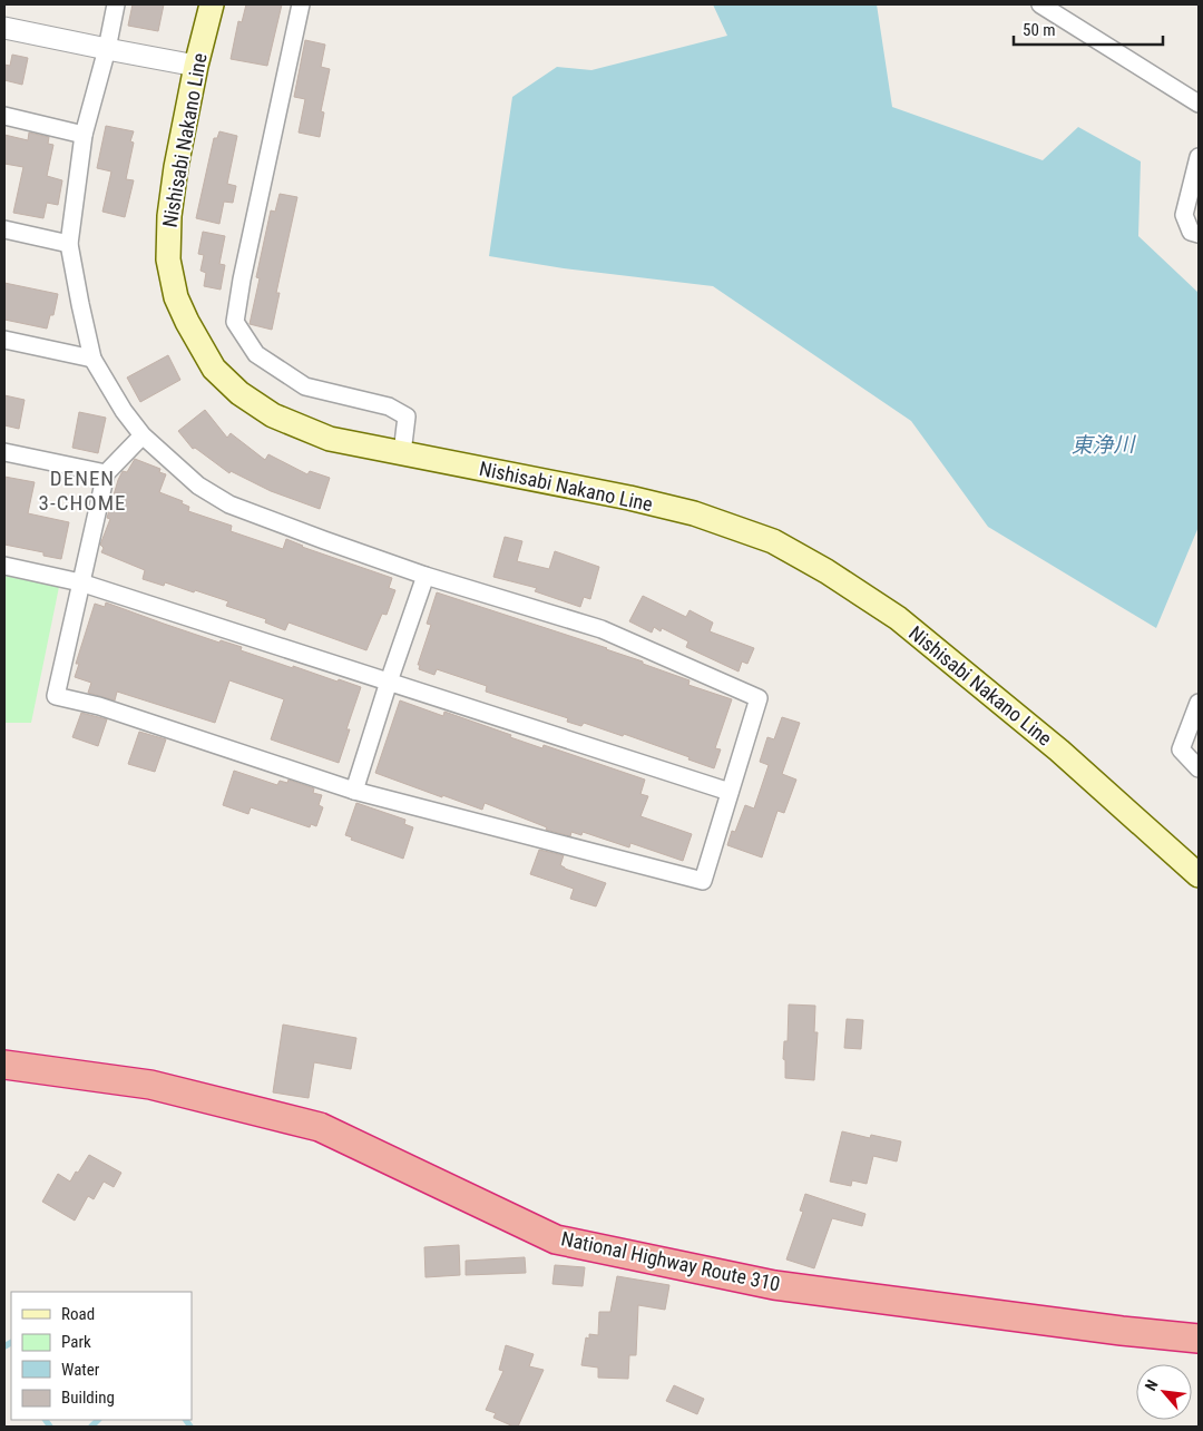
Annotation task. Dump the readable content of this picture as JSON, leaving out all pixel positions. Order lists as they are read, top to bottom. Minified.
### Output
{"streets":{"highway":["National Highway Route 310"],"main road":["Nishisabi Nakano Line"]},"districts":["DENEN 3-CHOME"],"water":["東浄川"],"legend":["Road","Park","Water","Building"],"scale_bar":"50 m","north":"top left"}
